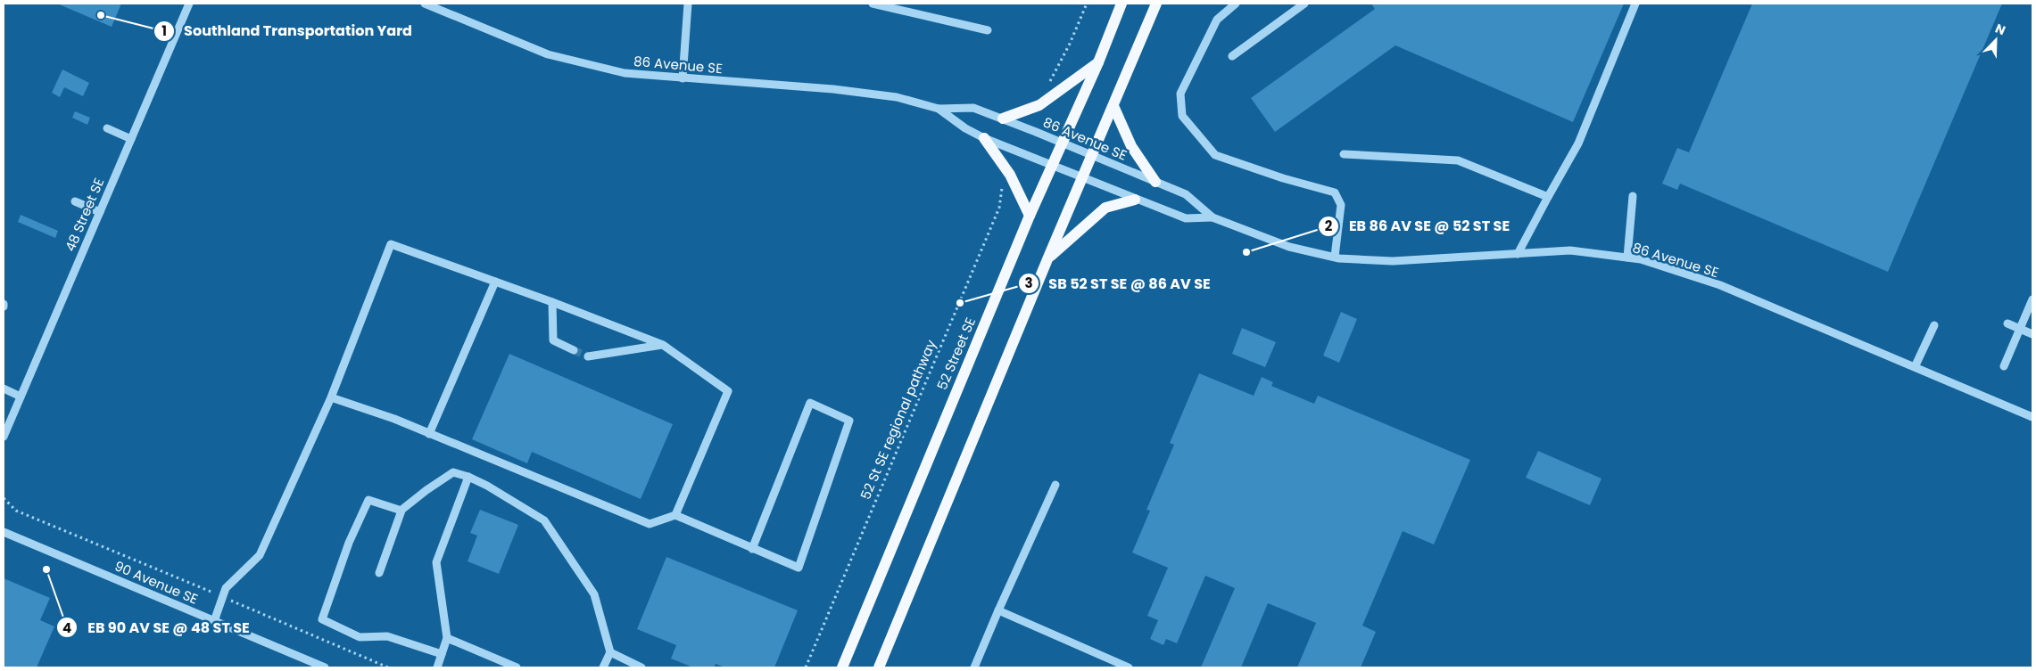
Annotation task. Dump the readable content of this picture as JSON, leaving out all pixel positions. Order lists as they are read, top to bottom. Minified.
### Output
{"streets":{"main road":["52 Street SE"],"street":["86 Avenue SE","48 Street SE","90 Avenue SE"],"path":["52 St SE regional pathway"]},"crossings":[["86 Avenue SE","52 Street SE"]],"places":["Southland Transportation Yard","EB 86 AV SE @ 52 ST SE","SB 52 ST SE @ 86 AV SE","EB 90 AV SE @ 48 ST SE"],"north":"top right"}
